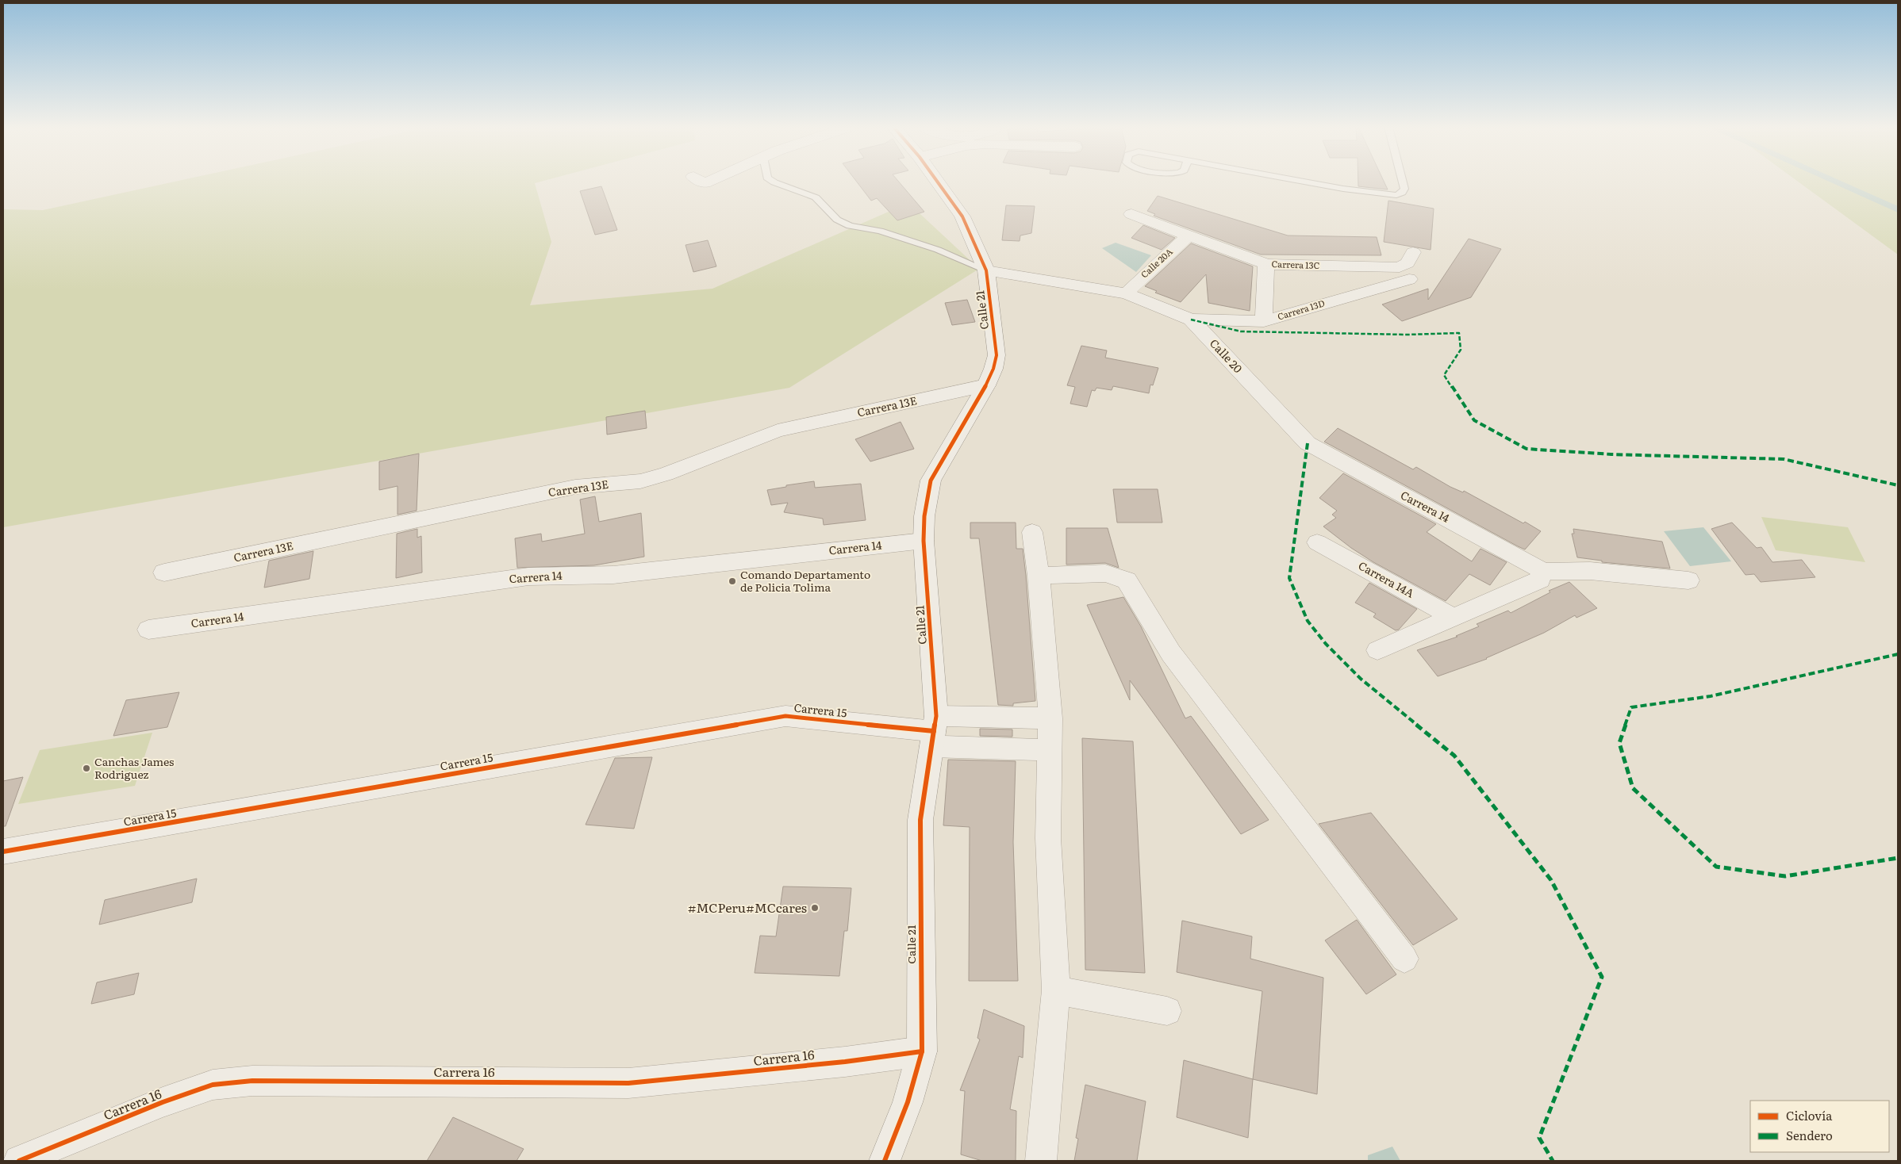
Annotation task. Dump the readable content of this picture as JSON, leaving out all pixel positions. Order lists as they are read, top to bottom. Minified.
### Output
{"streets":{"street":["Calle 20A","Carrera 13C","Calle 21","Carrera 13D","Calle 20","Carrera 13E","Carrera 14","Carrera 14A","Carrera 15","Carrera 16"]},"crossings":[["Calle 20A","Carrera 13C"],["Calle 20A","Calle 20"],["Calle 21","Carrera 13E"],["Calle 21","Carrera 14"],["Calle 21","Carrera 15"],["Calle 21","Carrera 16"],["Carrera 13D","Calle 20"],["Calle 20","Carrera 14"]],"places":["Comando Departamento de Policia Tolima","Canchas James Rodriguez","#MCPeru#MCcares"],"legend":["Ciclovía","Sendero"]}
